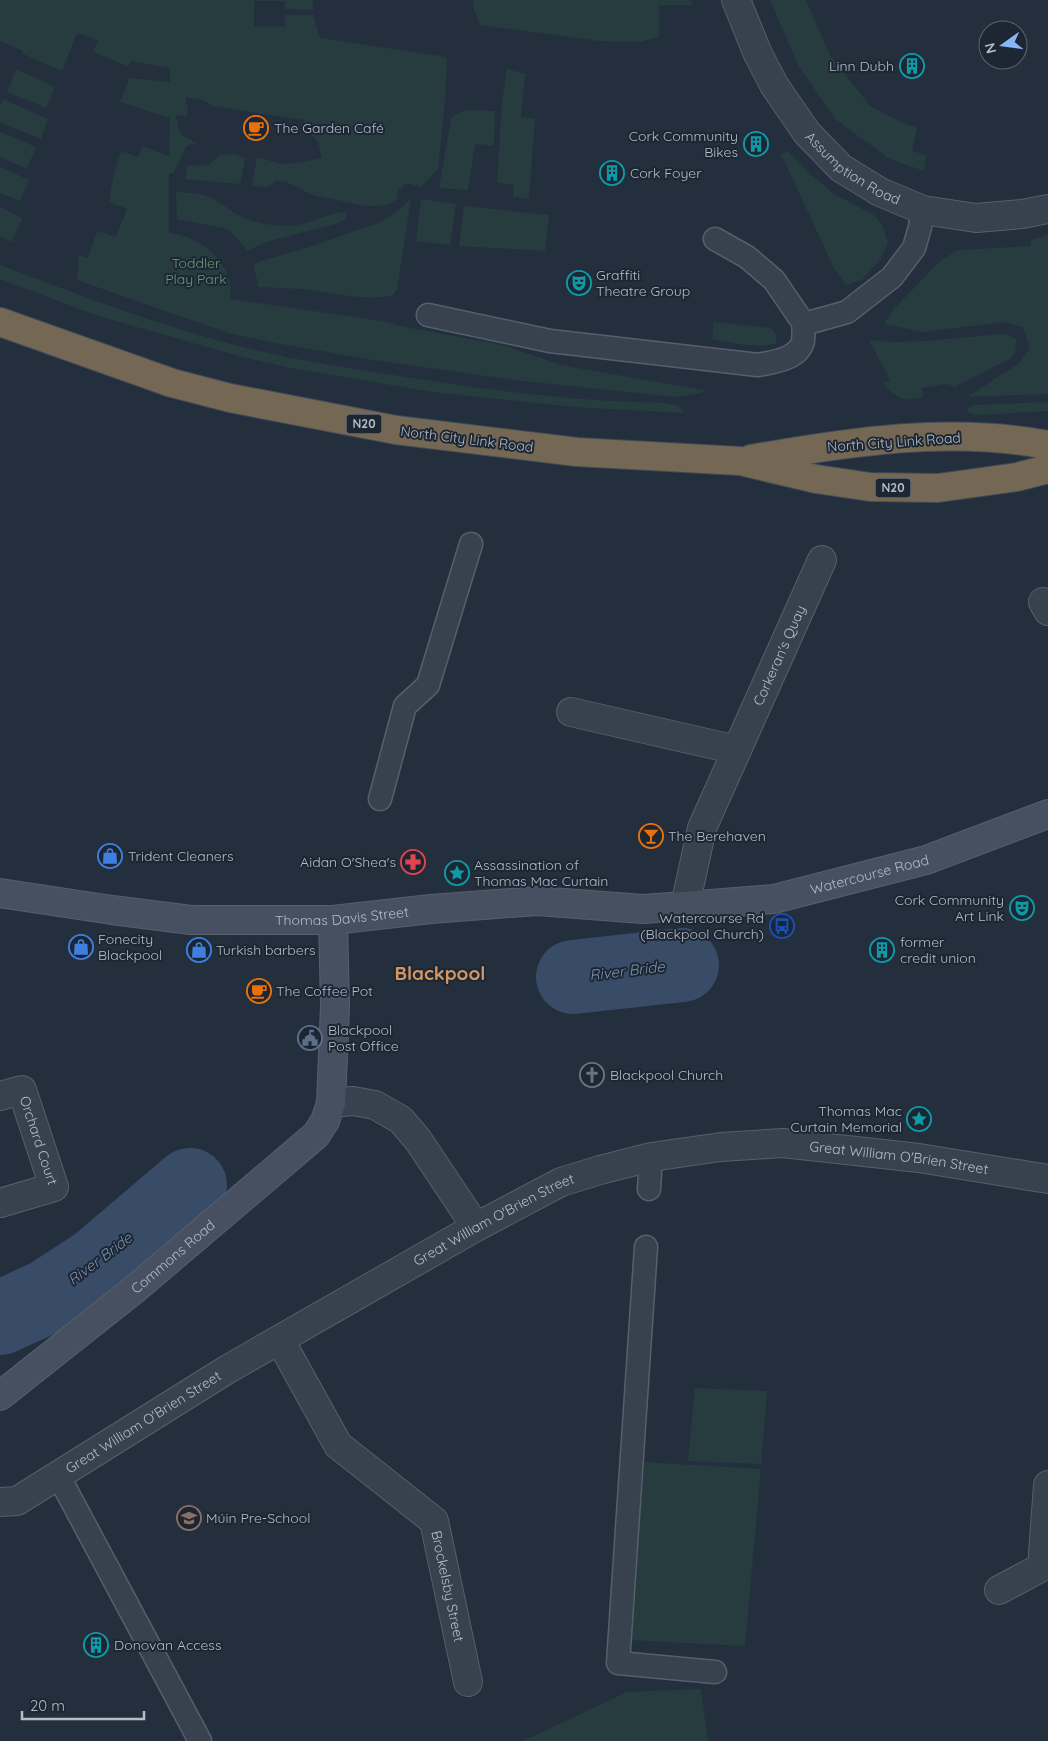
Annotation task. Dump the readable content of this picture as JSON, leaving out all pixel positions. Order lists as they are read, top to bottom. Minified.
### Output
{"streets":{"highway":["N20","North City Link Road"],"street":["Assumption Road","Corkeran's Quay","Watercourse Road","Thomas Davis Street","Orchard Court","Great William O'Brien Street","Commons Road","Brockelsby Street"]},"crossings":[["Corkeran's Quay","Watercourse Road"],["Corkeran's Quay","Thomas Davis Street"],["Watercourse Road","Thomas Davis Street"],["Thomas Davis Street","Commons Road"],["Great William O'Brien Street","Brockelsby Street"]],"districts":["Blackpool"],"water":["River Bride"],"parks":["Toddler Play Park"],"places":{"building":["Linn Dubh","Cork Community Bikes","Cork Foyer","former credit union","Donovan Access"],"cafe":["The Garden Café","The Coffee Pot"],"theatre":["Graffiti Theatre Group","Cork Community Art Link"],"bar":["The Berehaven"],"shop":["Trident Cleaners","Fonecity Blackpool","Turkish barbers"],"pharmacy":["Aidan O'Shea's"],"place":["Assassination of Thomas Mac Curtain","Thomas Mac Curtain Memorial"],"bus stop":["Watercourse Rd (Blackpool Church)"],"public building":["Blackpool Post Office"],"church":["Blackpool Church"],"school or university":["Múin Pre-School"]},"scale_bar":"20 m","north":"left"}
